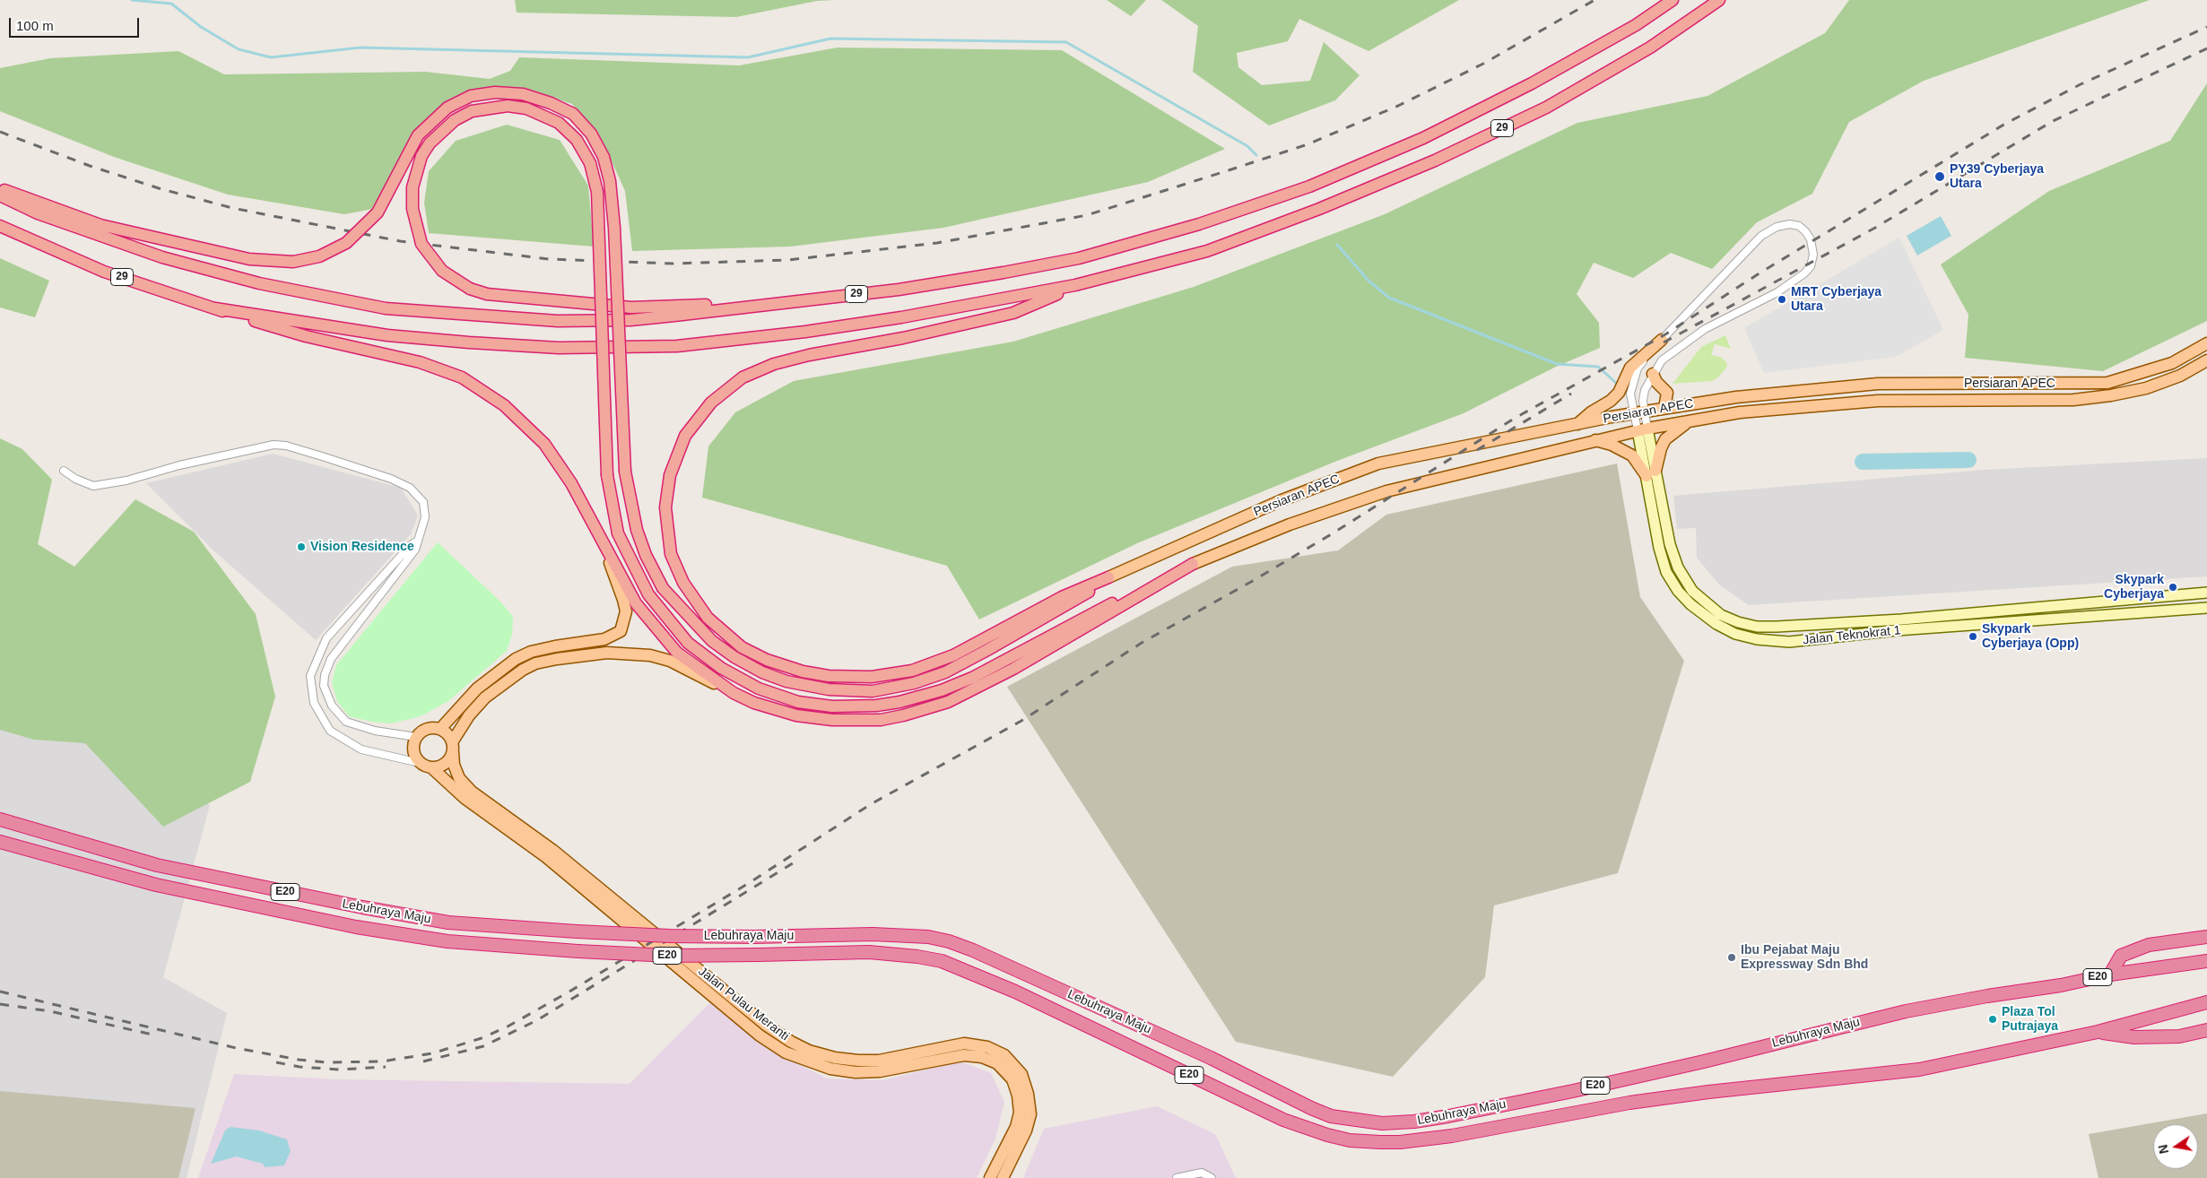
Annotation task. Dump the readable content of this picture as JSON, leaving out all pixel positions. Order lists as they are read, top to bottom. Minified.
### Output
{"streets":{"highway":["29","E20","Lebuhraya Maju"],"main road":["Persiaran APEC","Jalan Teknokrat 1","Jalan Pulau Meranti"]},"crossings":[["Persiaran APEC","Jalan Teknokrat 1"]],"places":["PY39 Cyberjaya Utara","MRT Cyberjaya Utara","Vision Residence","Skypark Cyberjaya","Skypark Cyberjaya (Opp)","Ibu Pejabat Maju Expressway Sdn Bhd","Plaza Tol Putrajaya"],"scale_bar":"100 m","north":"left"}
